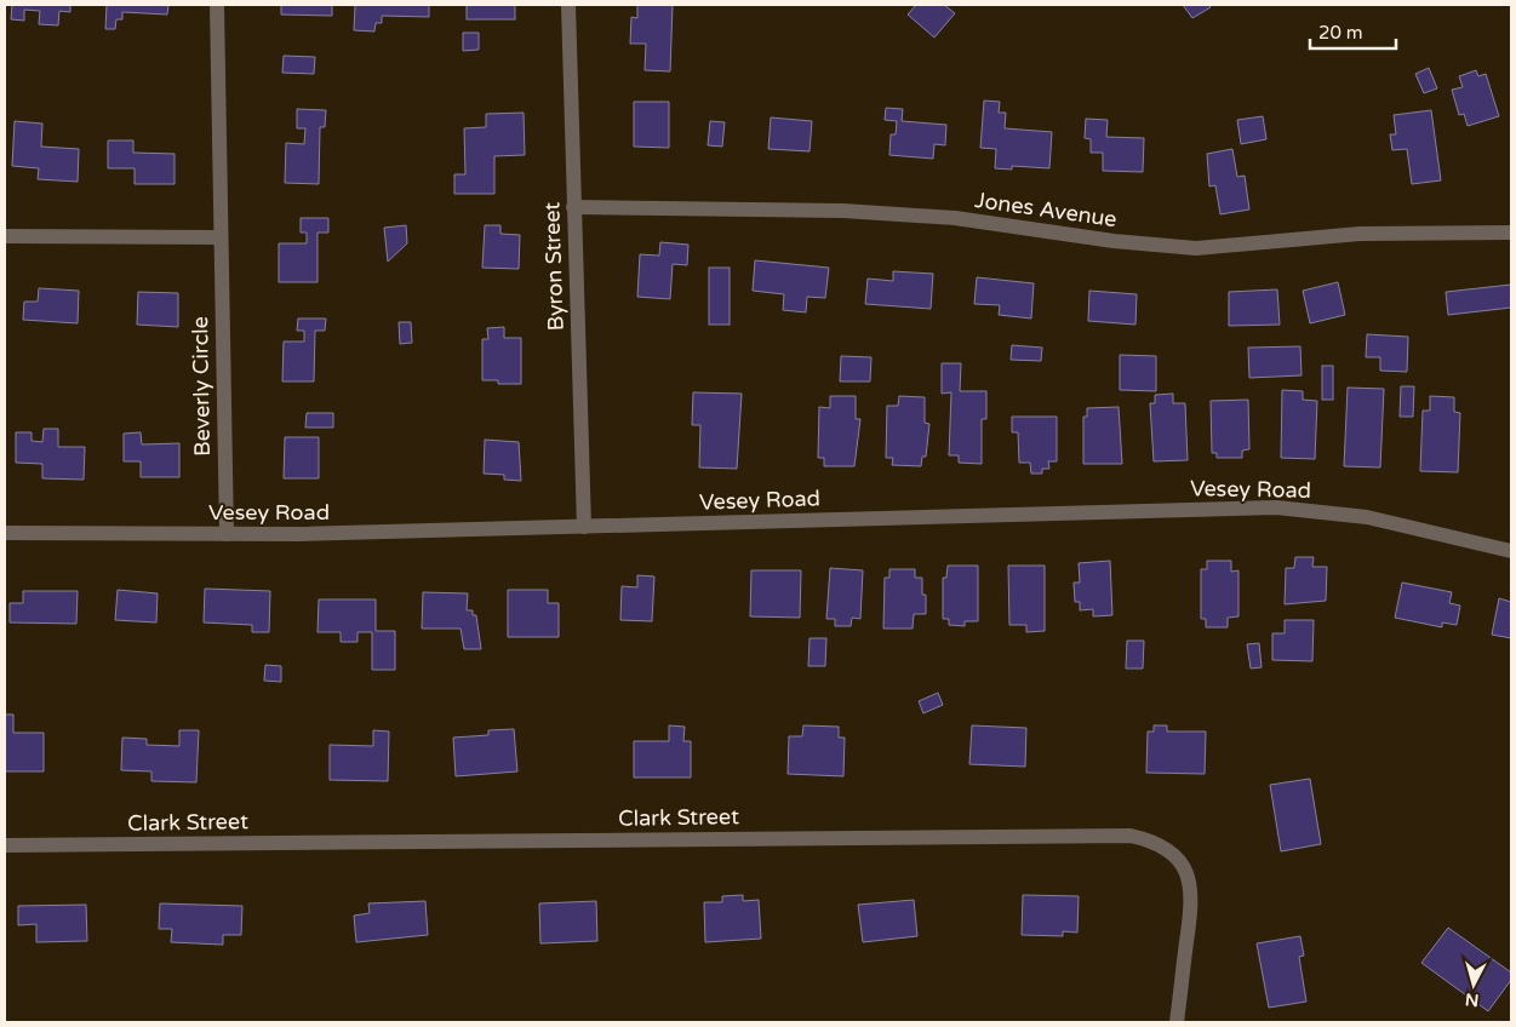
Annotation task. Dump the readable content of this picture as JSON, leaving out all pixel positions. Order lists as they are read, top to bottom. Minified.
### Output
{"streets":{"street":["Jones Avenue","Byron Street","Beverly Circle","Vesey Road","Clark Street"]},"crossings":[["Jones Avenue","Byron Street"],["Byron Street","Vesey Road"],["Beverly Circle","Vesey Road"]],"scale_bar":"20 m","north":"bottom"}
